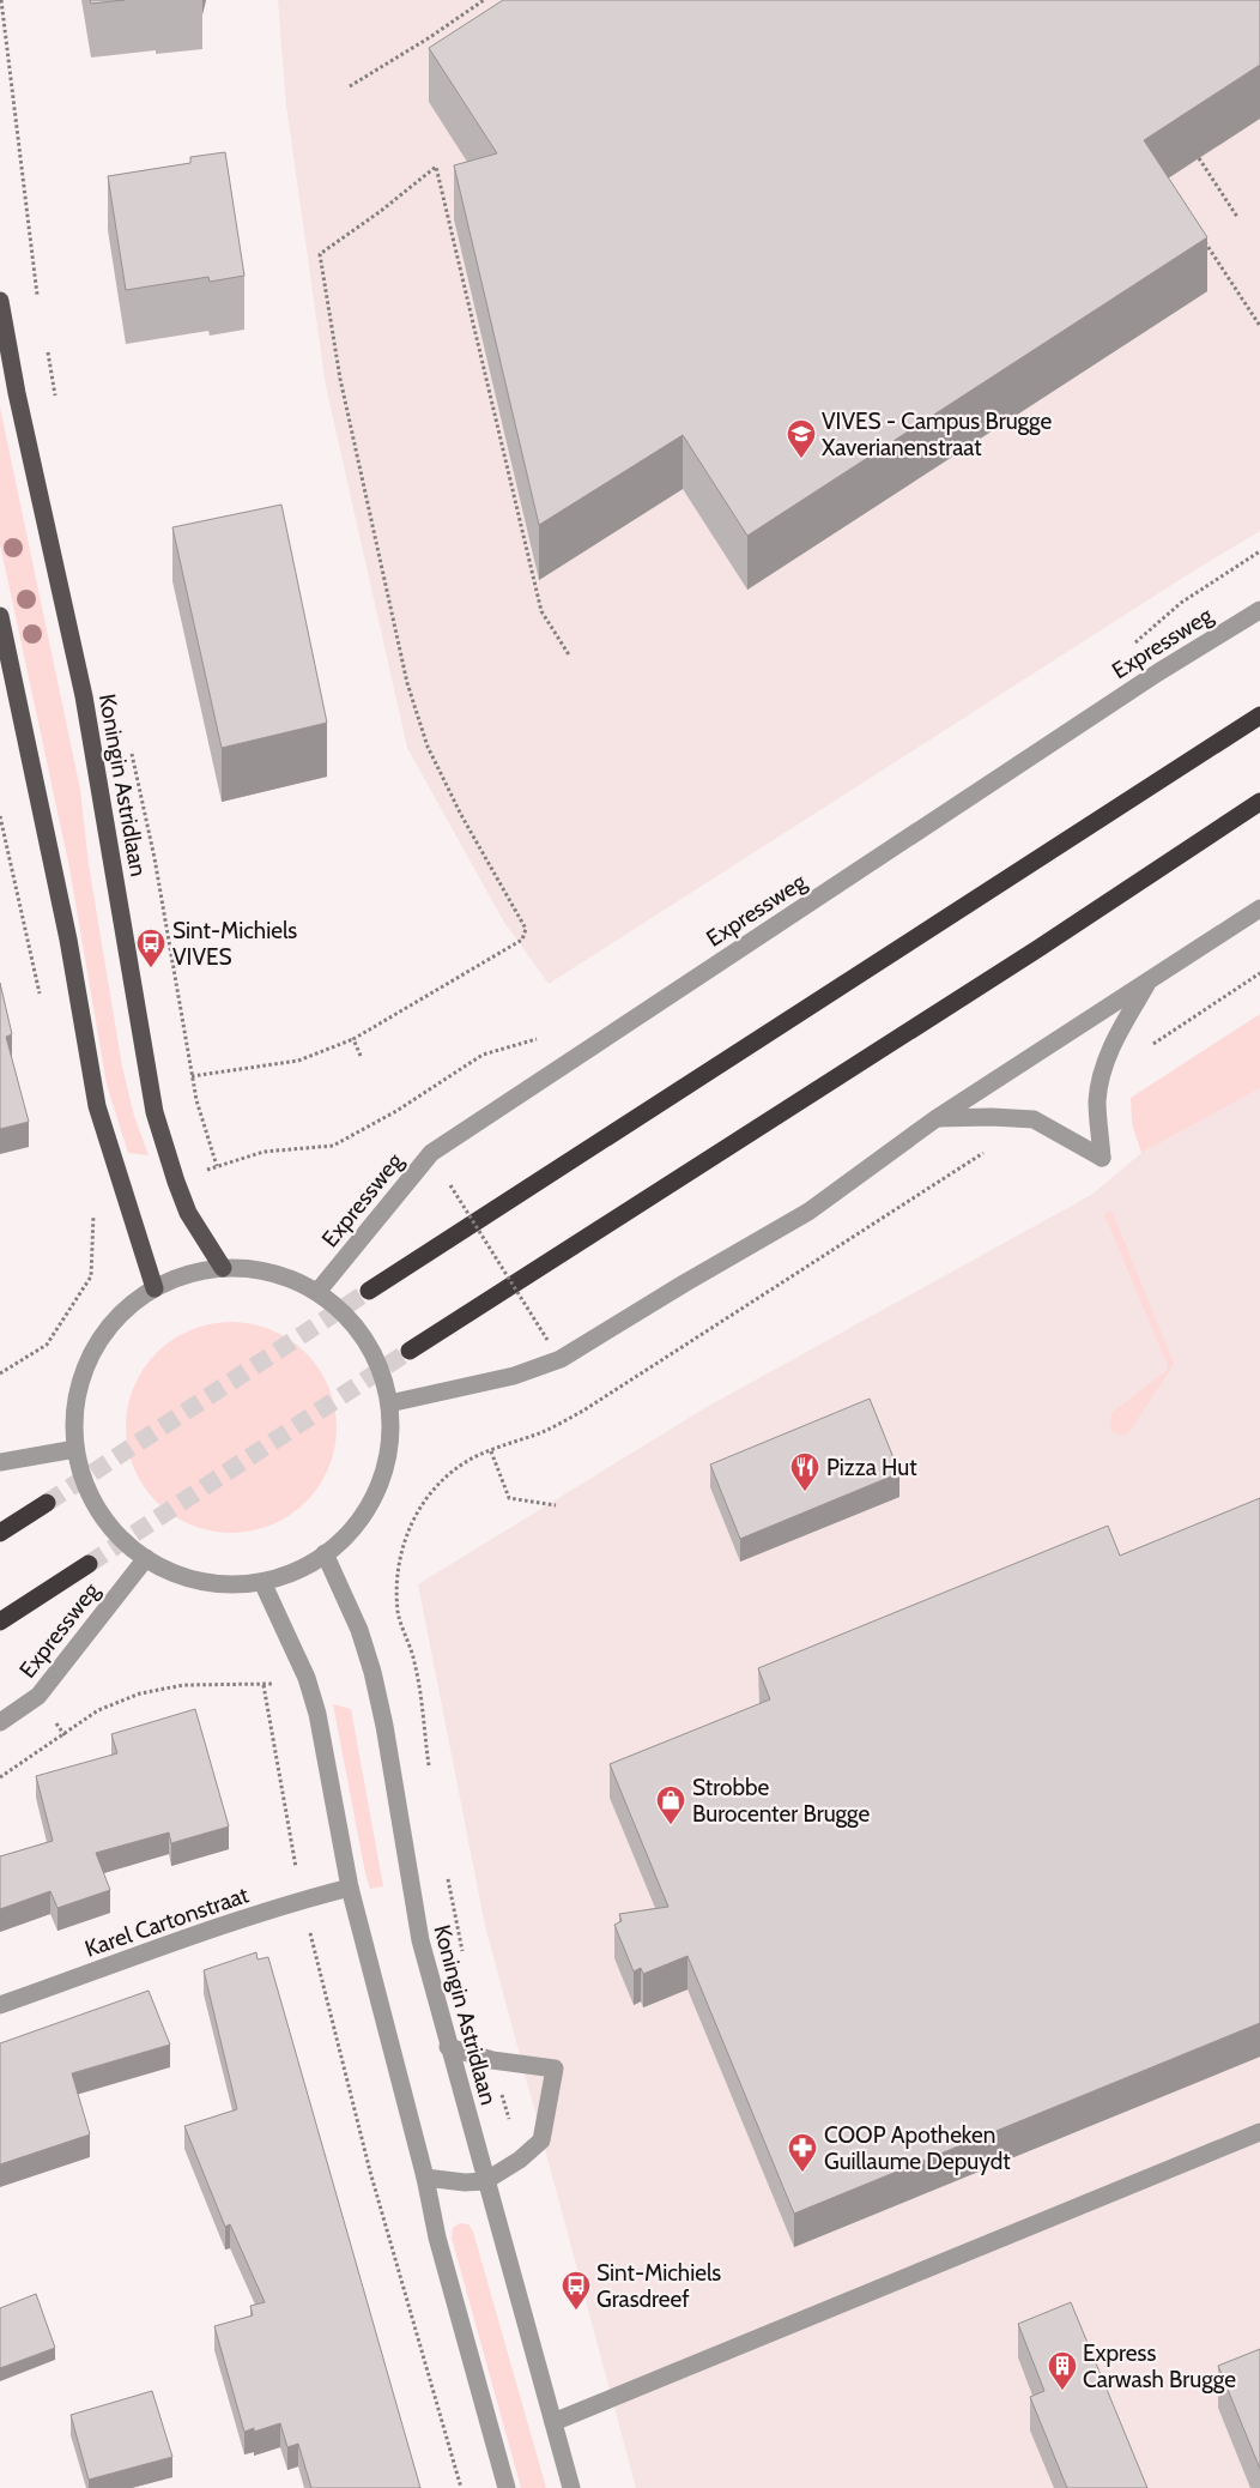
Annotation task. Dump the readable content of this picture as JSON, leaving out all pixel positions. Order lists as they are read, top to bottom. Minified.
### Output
{"streets":{"highway":["Expressweg"],"main road":["Koningin Astridlaan"],"street":["Karel Cartonstraat"]},"places":{"school or university":["VIVES - Campus Brugge Xaverianenstraat"],"bus stop":["Sint-Michiels VIVES","Sint-Michiels Grasdreef"],"restaurant":["Pizza Hut"],"shop":["Strobbe Burocenter Brugge"],"pharmacy":["COOP Apotheken Guillaume Depuydt"],"building":["Express Carwash Brugge"]}}
